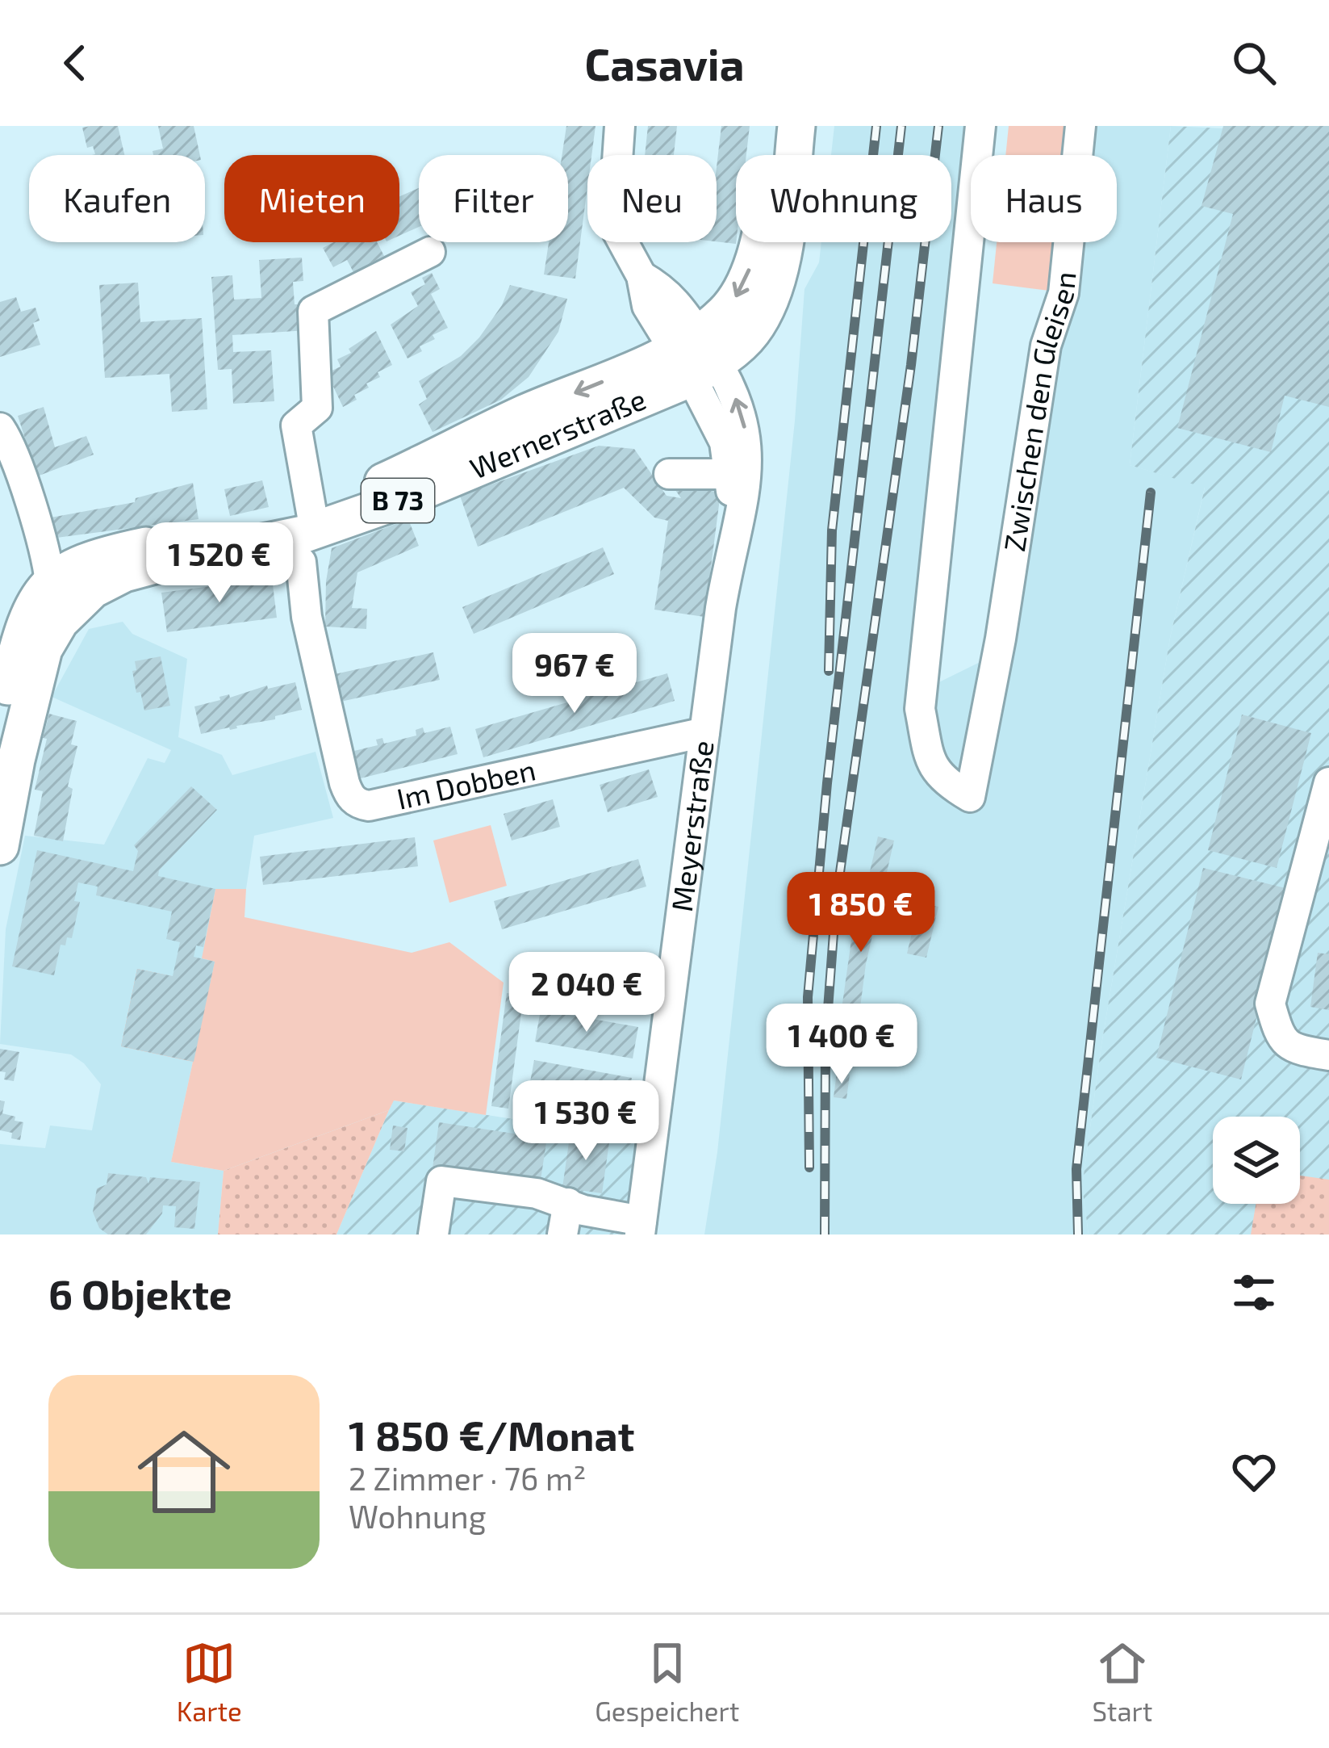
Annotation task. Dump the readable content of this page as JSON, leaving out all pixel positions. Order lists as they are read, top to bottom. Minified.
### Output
{"streets":{"main road":["Wernerstraße","B 73"],"street":["Zwischen den Gleisen","Im Dobben","Meyerstraße"]},"crossings":[["Wernerstraße","B 73"],["Wernerstraße","Im Dobben"],["Wernerstraße","Meyerstraße"],["B 73","Meyerstraße"],["Im Dobben","Meyerstraße"]],"page":{"header":"Casavia","chip":["Kaufen","Mieten","Filter","Neu","Wohnung","Haus"],"price":["1 520 €","967 €","1 850 €","2 040 €","1 400 €","1 530 €"],"heading":"6 Objekte","list":[{"name":"1 850 €/Monat","note":"2 Zimmer · 76 m² · Wohnung"}],"tabs":["Karte","Gespeichert","Start"]}}
